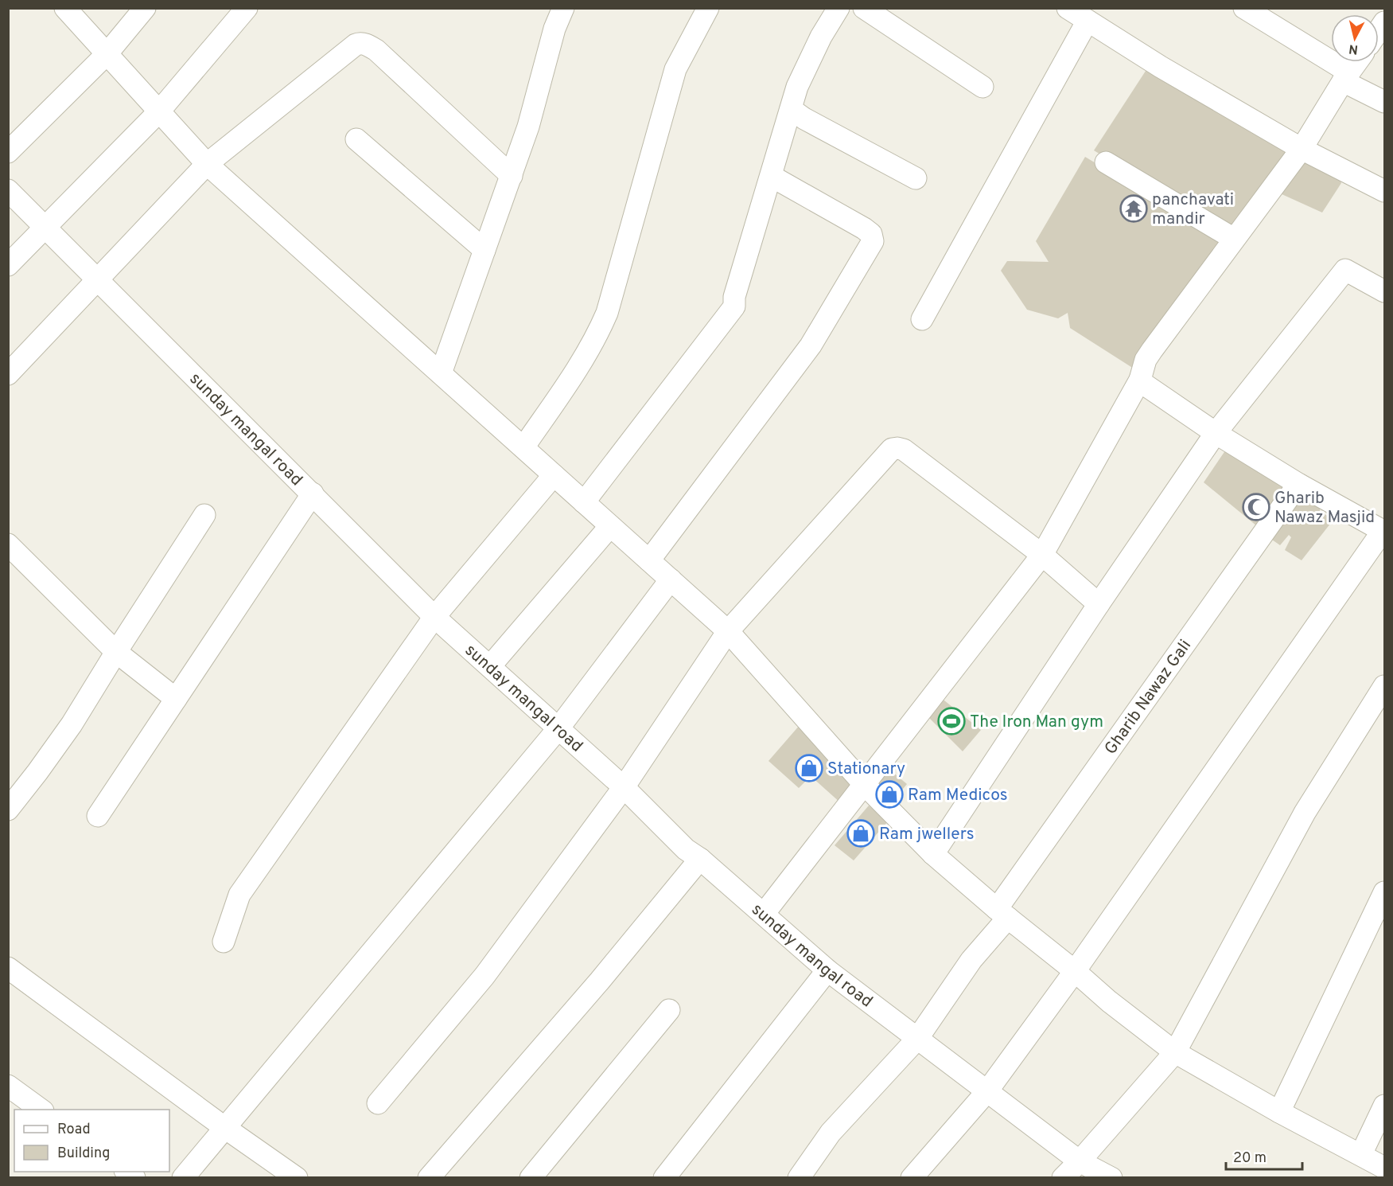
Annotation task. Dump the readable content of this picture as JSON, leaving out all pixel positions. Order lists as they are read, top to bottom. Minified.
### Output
{"streets":{"street":["sunday mangal road","Gharib Nawaz Gali"]},"crossings":[["sunday mangal road","Gharib Nawaz Gali"]],"places":{"temple":["panchavati mandir"],"mosque":["Gharib Nawaz Masjid"],"sports":["The Iron Man gym"],"shop":["Stationary","Ram Medicos","Ram jwellers"]},"legend":["Road","Building"],"scale_bar":"20 m","north":"bottom"}
